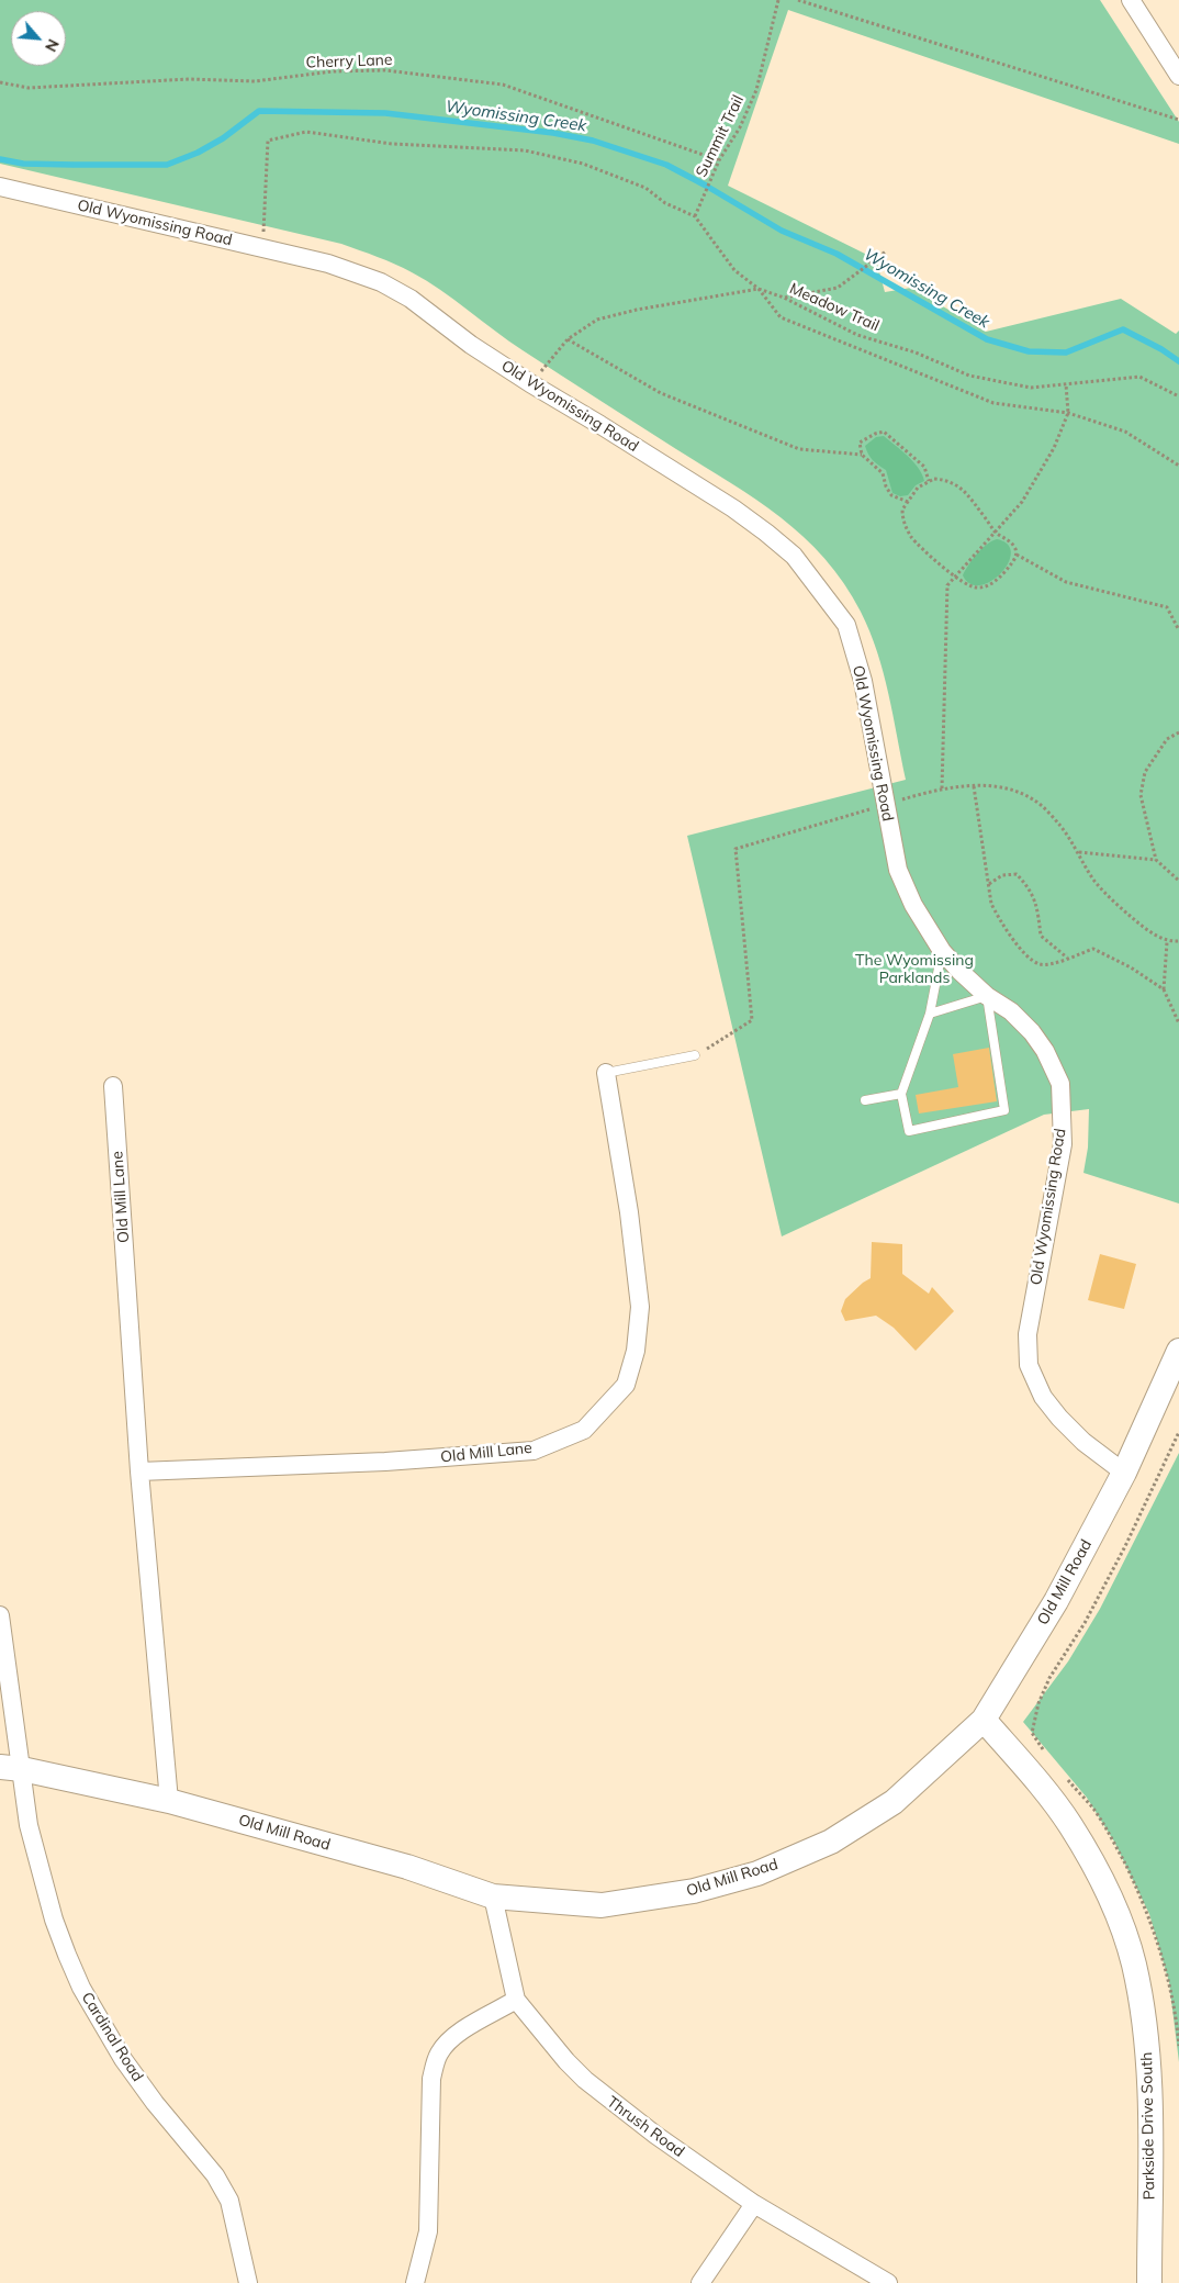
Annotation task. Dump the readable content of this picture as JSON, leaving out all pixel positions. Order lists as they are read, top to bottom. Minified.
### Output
{"streets":{"street":["Old Wyomissing Road","Old Mill Lane","Old Mill Road","Cardinal Road","Parkside Drive South","Thrush Road"],"path":["Cherry Lane","Summit Trail","Meadow Trail"]},"crossings":[["Cherry Lane","Summit Trail"],["Old Wyomissing Road","Old Mill Road"],["Old Mill Lane","Old Mill Road"],["Old Mill Road","Cardinal Road"],["Old Mill Road","Parkside Drive South"],["Old Mill Road","Thrush Road"]],"water":["Wyomissing Creek"],"parks":["The Wyomissing Parklands"],"north":"bottom right"}
